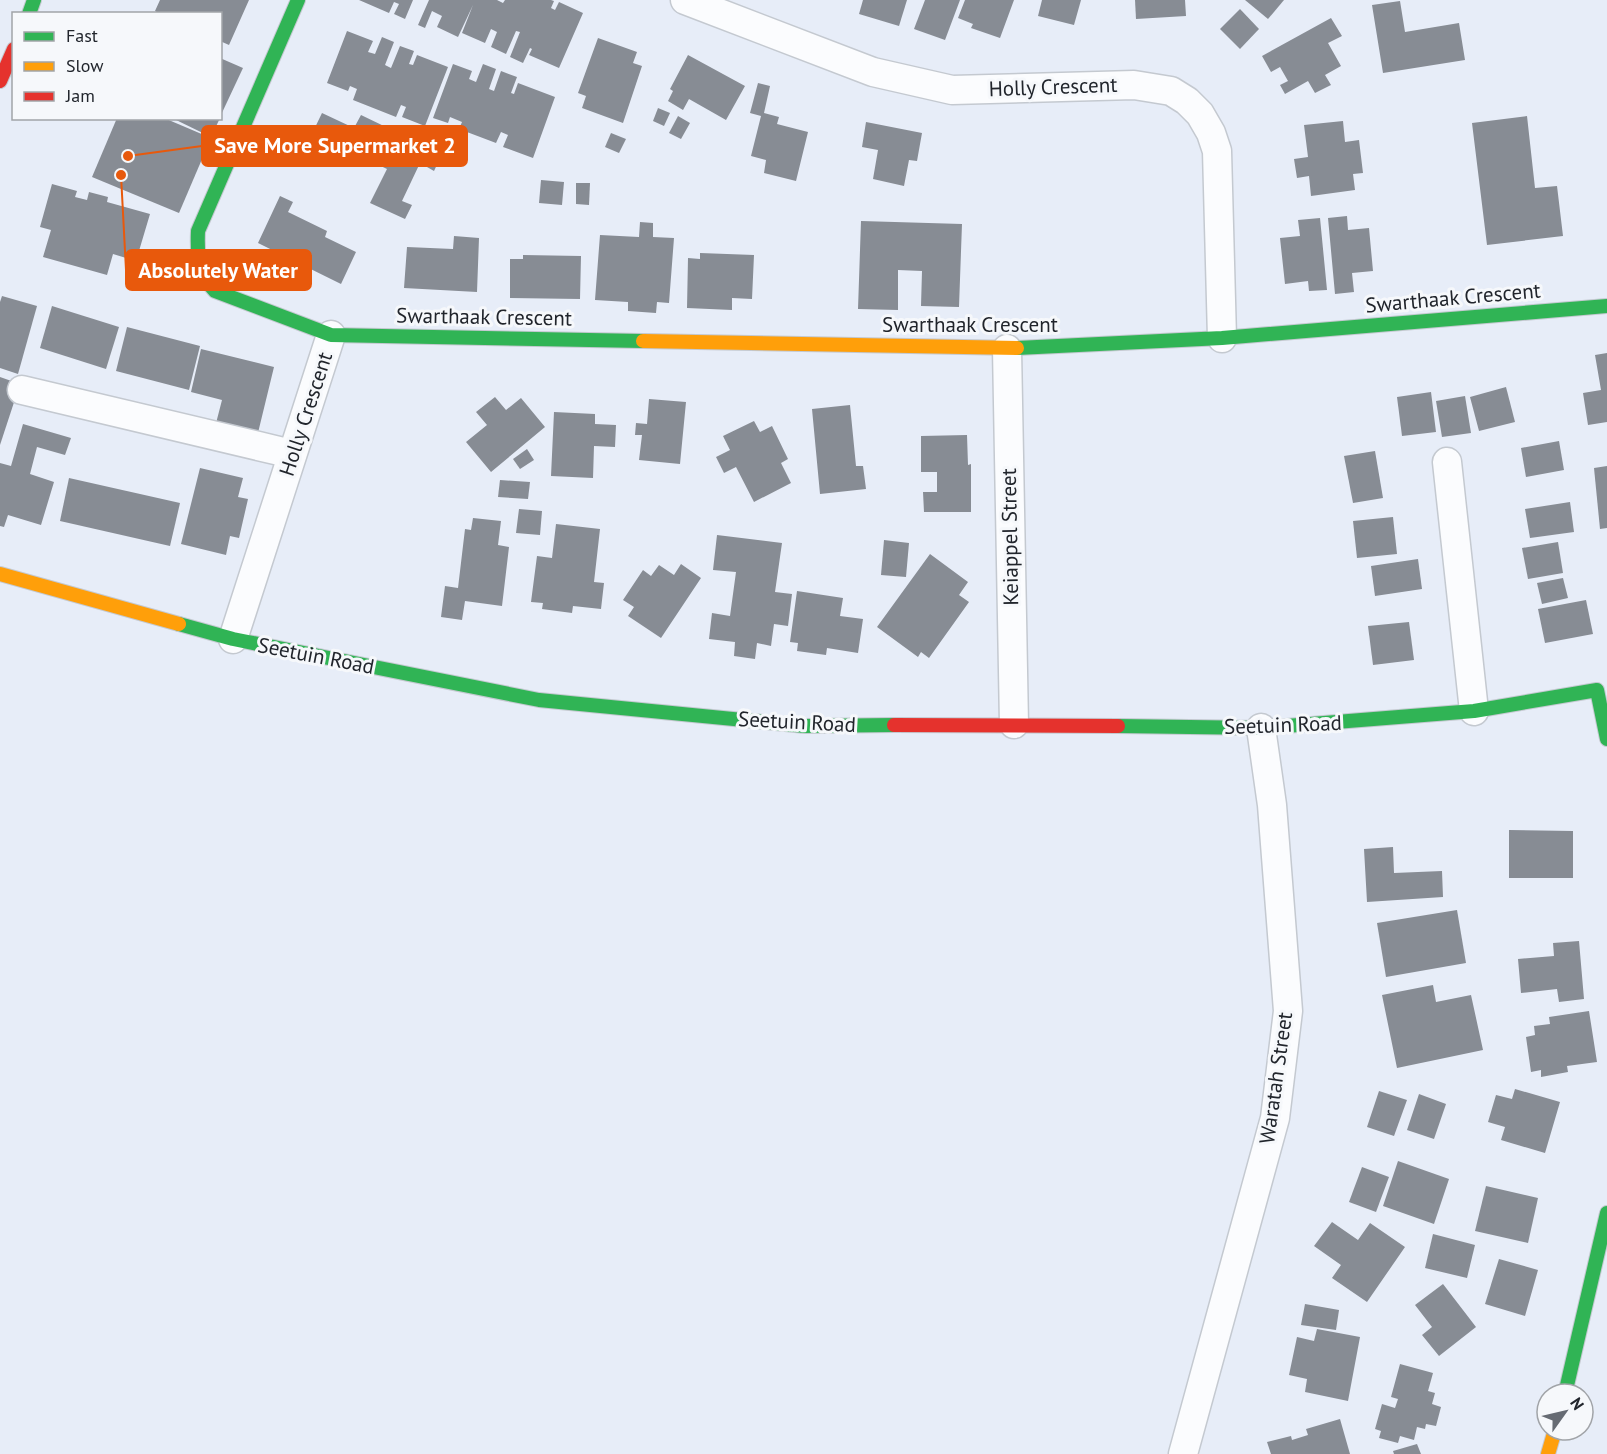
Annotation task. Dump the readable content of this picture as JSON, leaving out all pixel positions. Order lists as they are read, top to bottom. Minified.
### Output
{"streets":{"street":["Holly Crescent","Swarthaak Crescent","Keiappel Street","Seetuin Road","Waratah Street"]},"crossings":[["Holly Crescent","Swarthaak Crescent"],["Holly Crescent","Seetuin Road"],["Swarthaak Crescent","Keiappel Street"],["Keiappel Street","Seetuin Road"],["Seetuin Road","Waratah Street"]],"places":["Save More Supermarket 2","Absolutely Water"],"legend":["Fast","Slow","Jam"],"north":"top right"}
